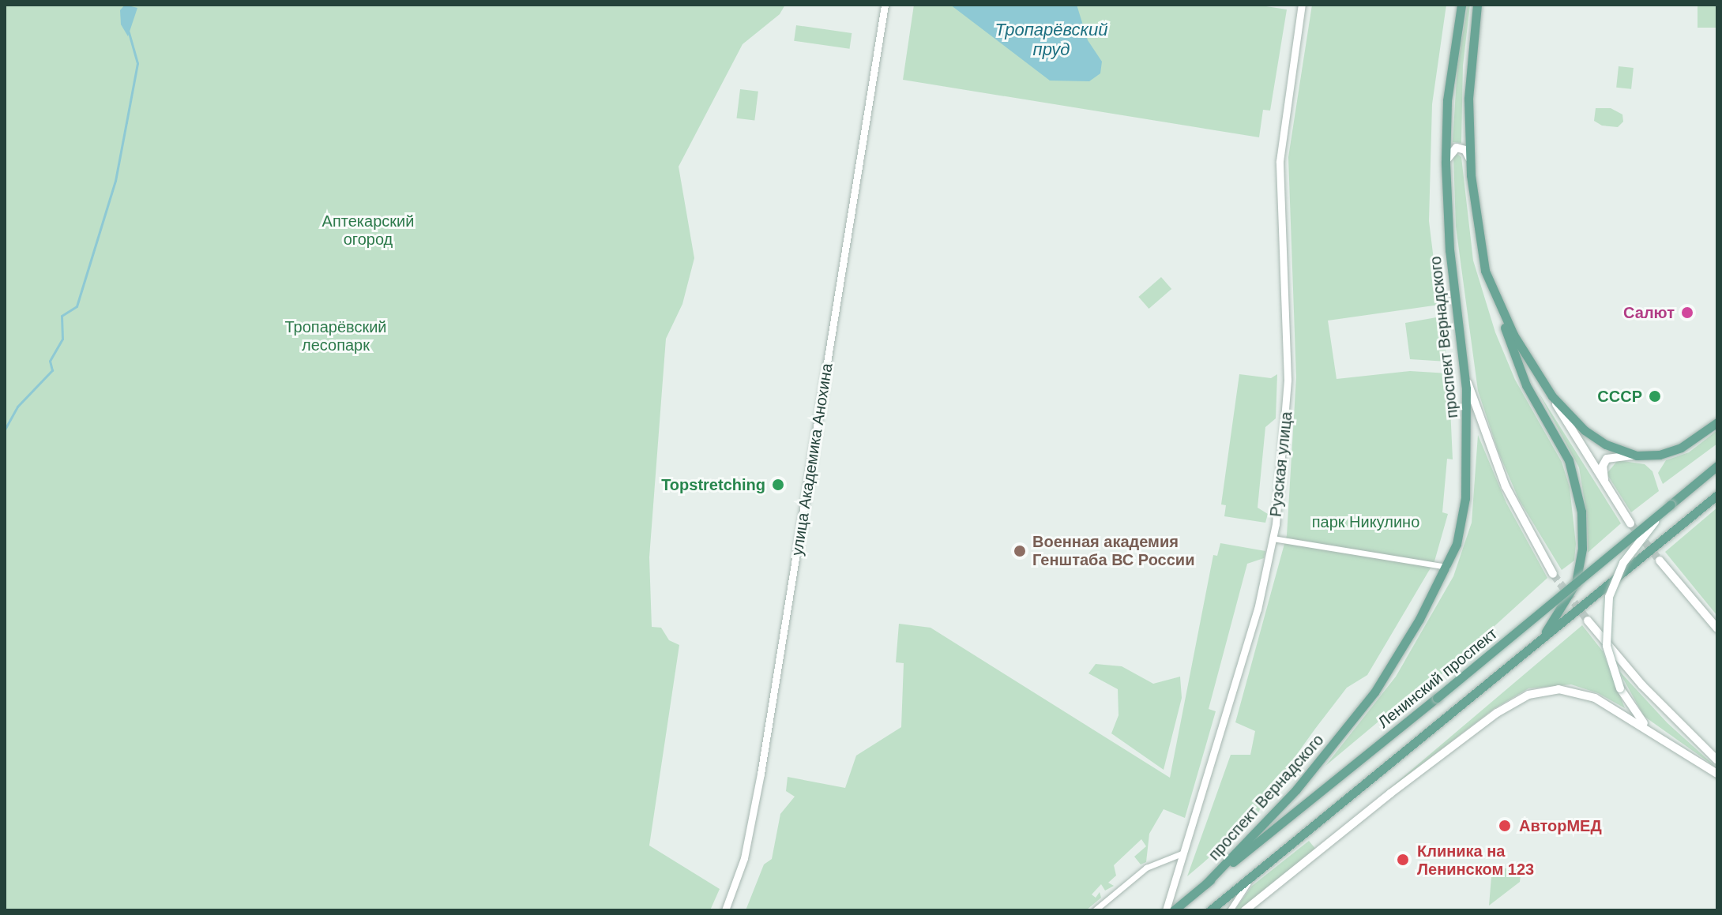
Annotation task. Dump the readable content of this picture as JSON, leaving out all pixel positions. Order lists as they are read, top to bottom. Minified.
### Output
{"streets":{"main road":["проспект Вернадского","Ленинский проспект"],"street":["улица Академика Анохина","Рузская улица"]},"crossings":[["проспект Вернадского","Ленинский проспект"]],"water":["Тропарёвский пруд"],"parks":["Аптекарский огород","Тропарёвский лесопарк","парк Никулино"],"places":["Салют","СССР","Topstretching","Военная академия Генштаба ВС России","АвторМЕД","Клиника на Ленинском 123"]}
